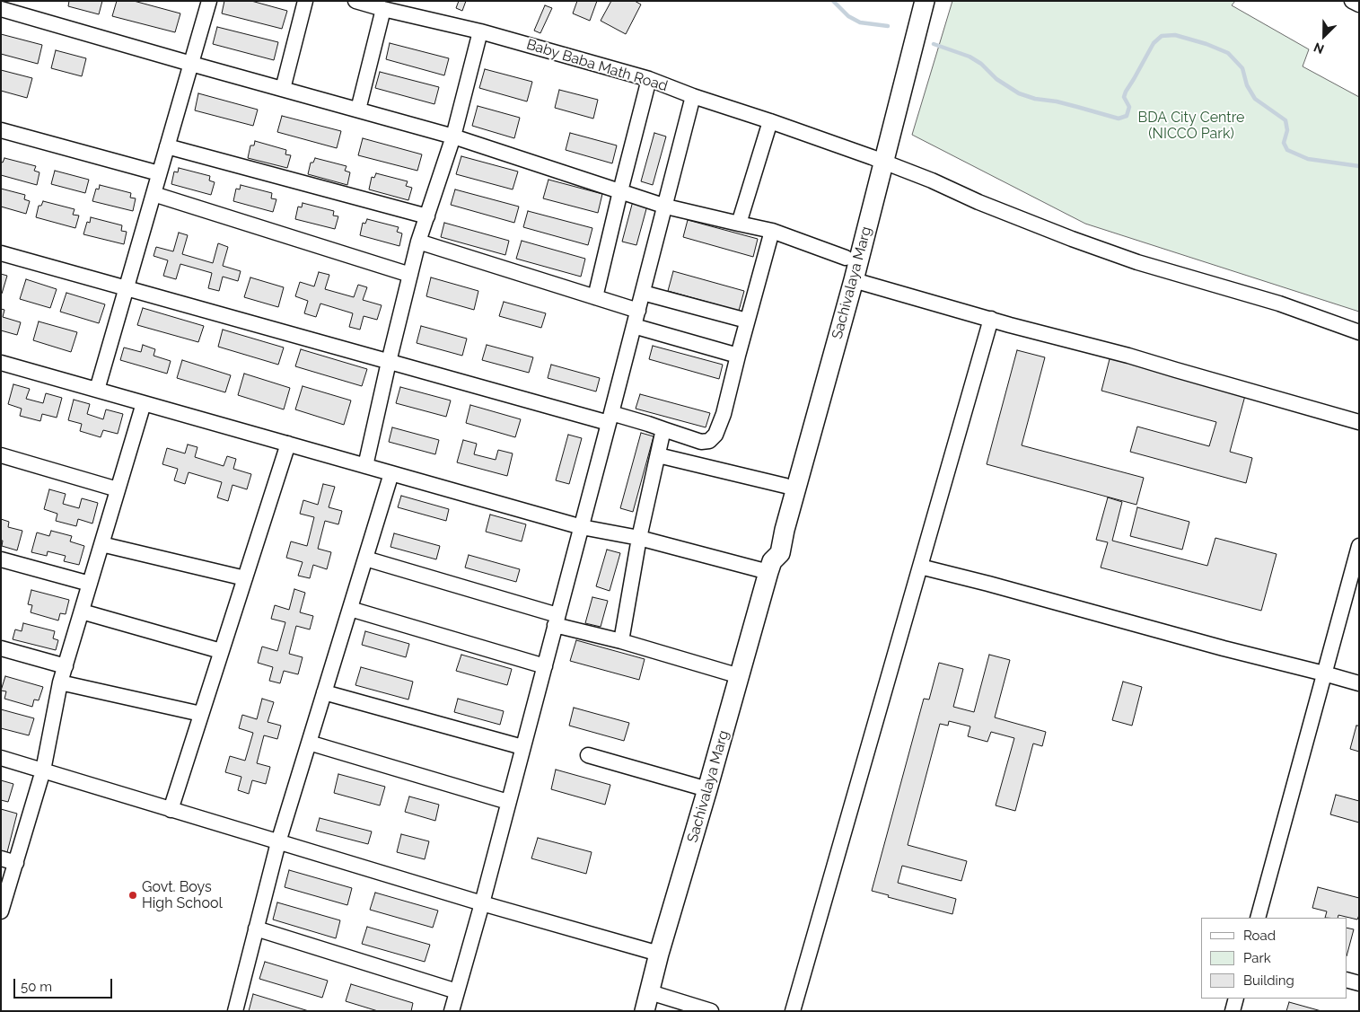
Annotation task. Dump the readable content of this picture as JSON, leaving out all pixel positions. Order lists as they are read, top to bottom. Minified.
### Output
{"streets":{"main road":["Sachivalaya Marg"],"street":["Baby Baba Math Road"]},"crossings":[["Baby Baba Math Road","Sachivalaya Marg"]],"parks":["BDA City Centre (NICCO Park)"],"places":["Govt. Boys High School"],"legend":["Road","Park","Building"],"scale_bar":"50 m","north":"bottom left"}
